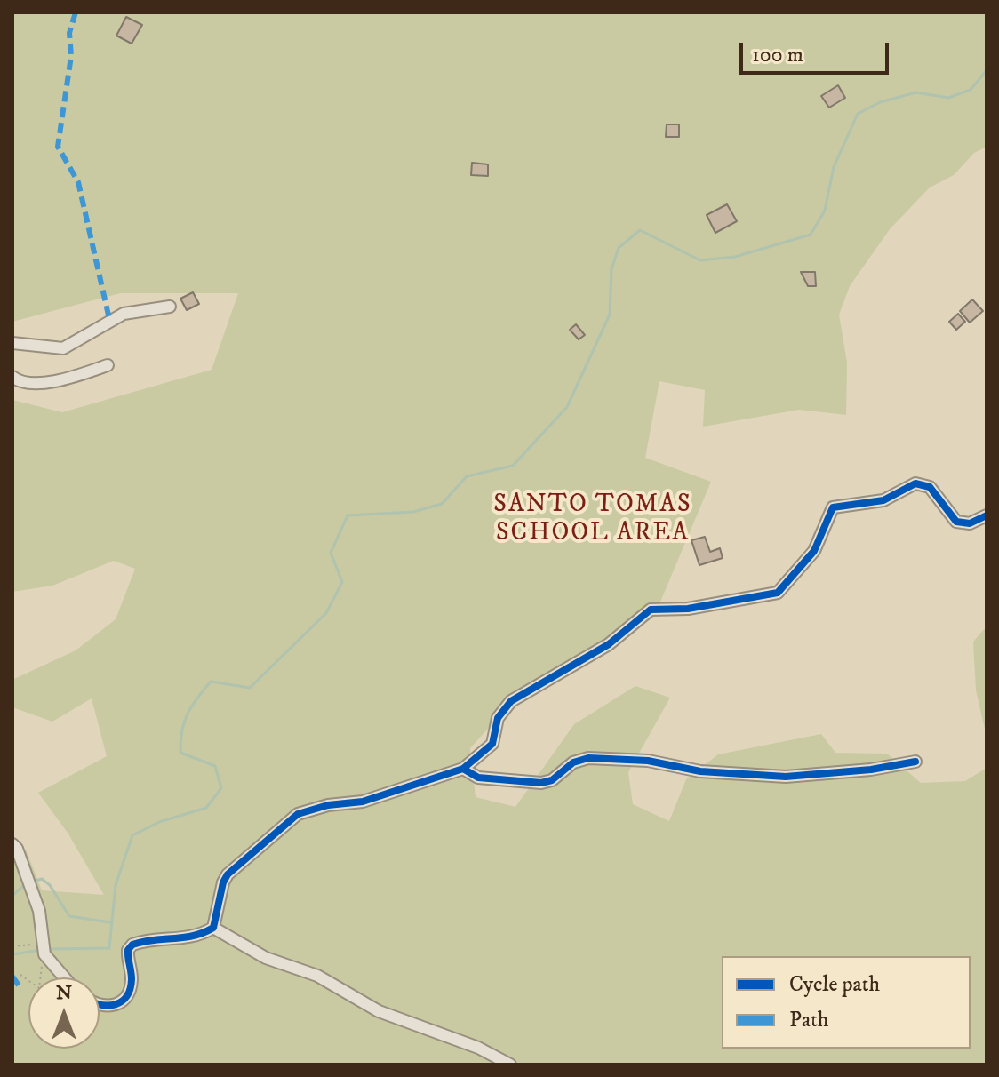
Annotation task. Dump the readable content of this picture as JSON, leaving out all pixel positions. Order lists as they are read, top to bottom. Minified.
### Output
{"districts":["SANTO TOMAS SCHOOL AREA"],"legend":["Cycle path","Path"],"scale_bar":"100 m","north":"top"}
